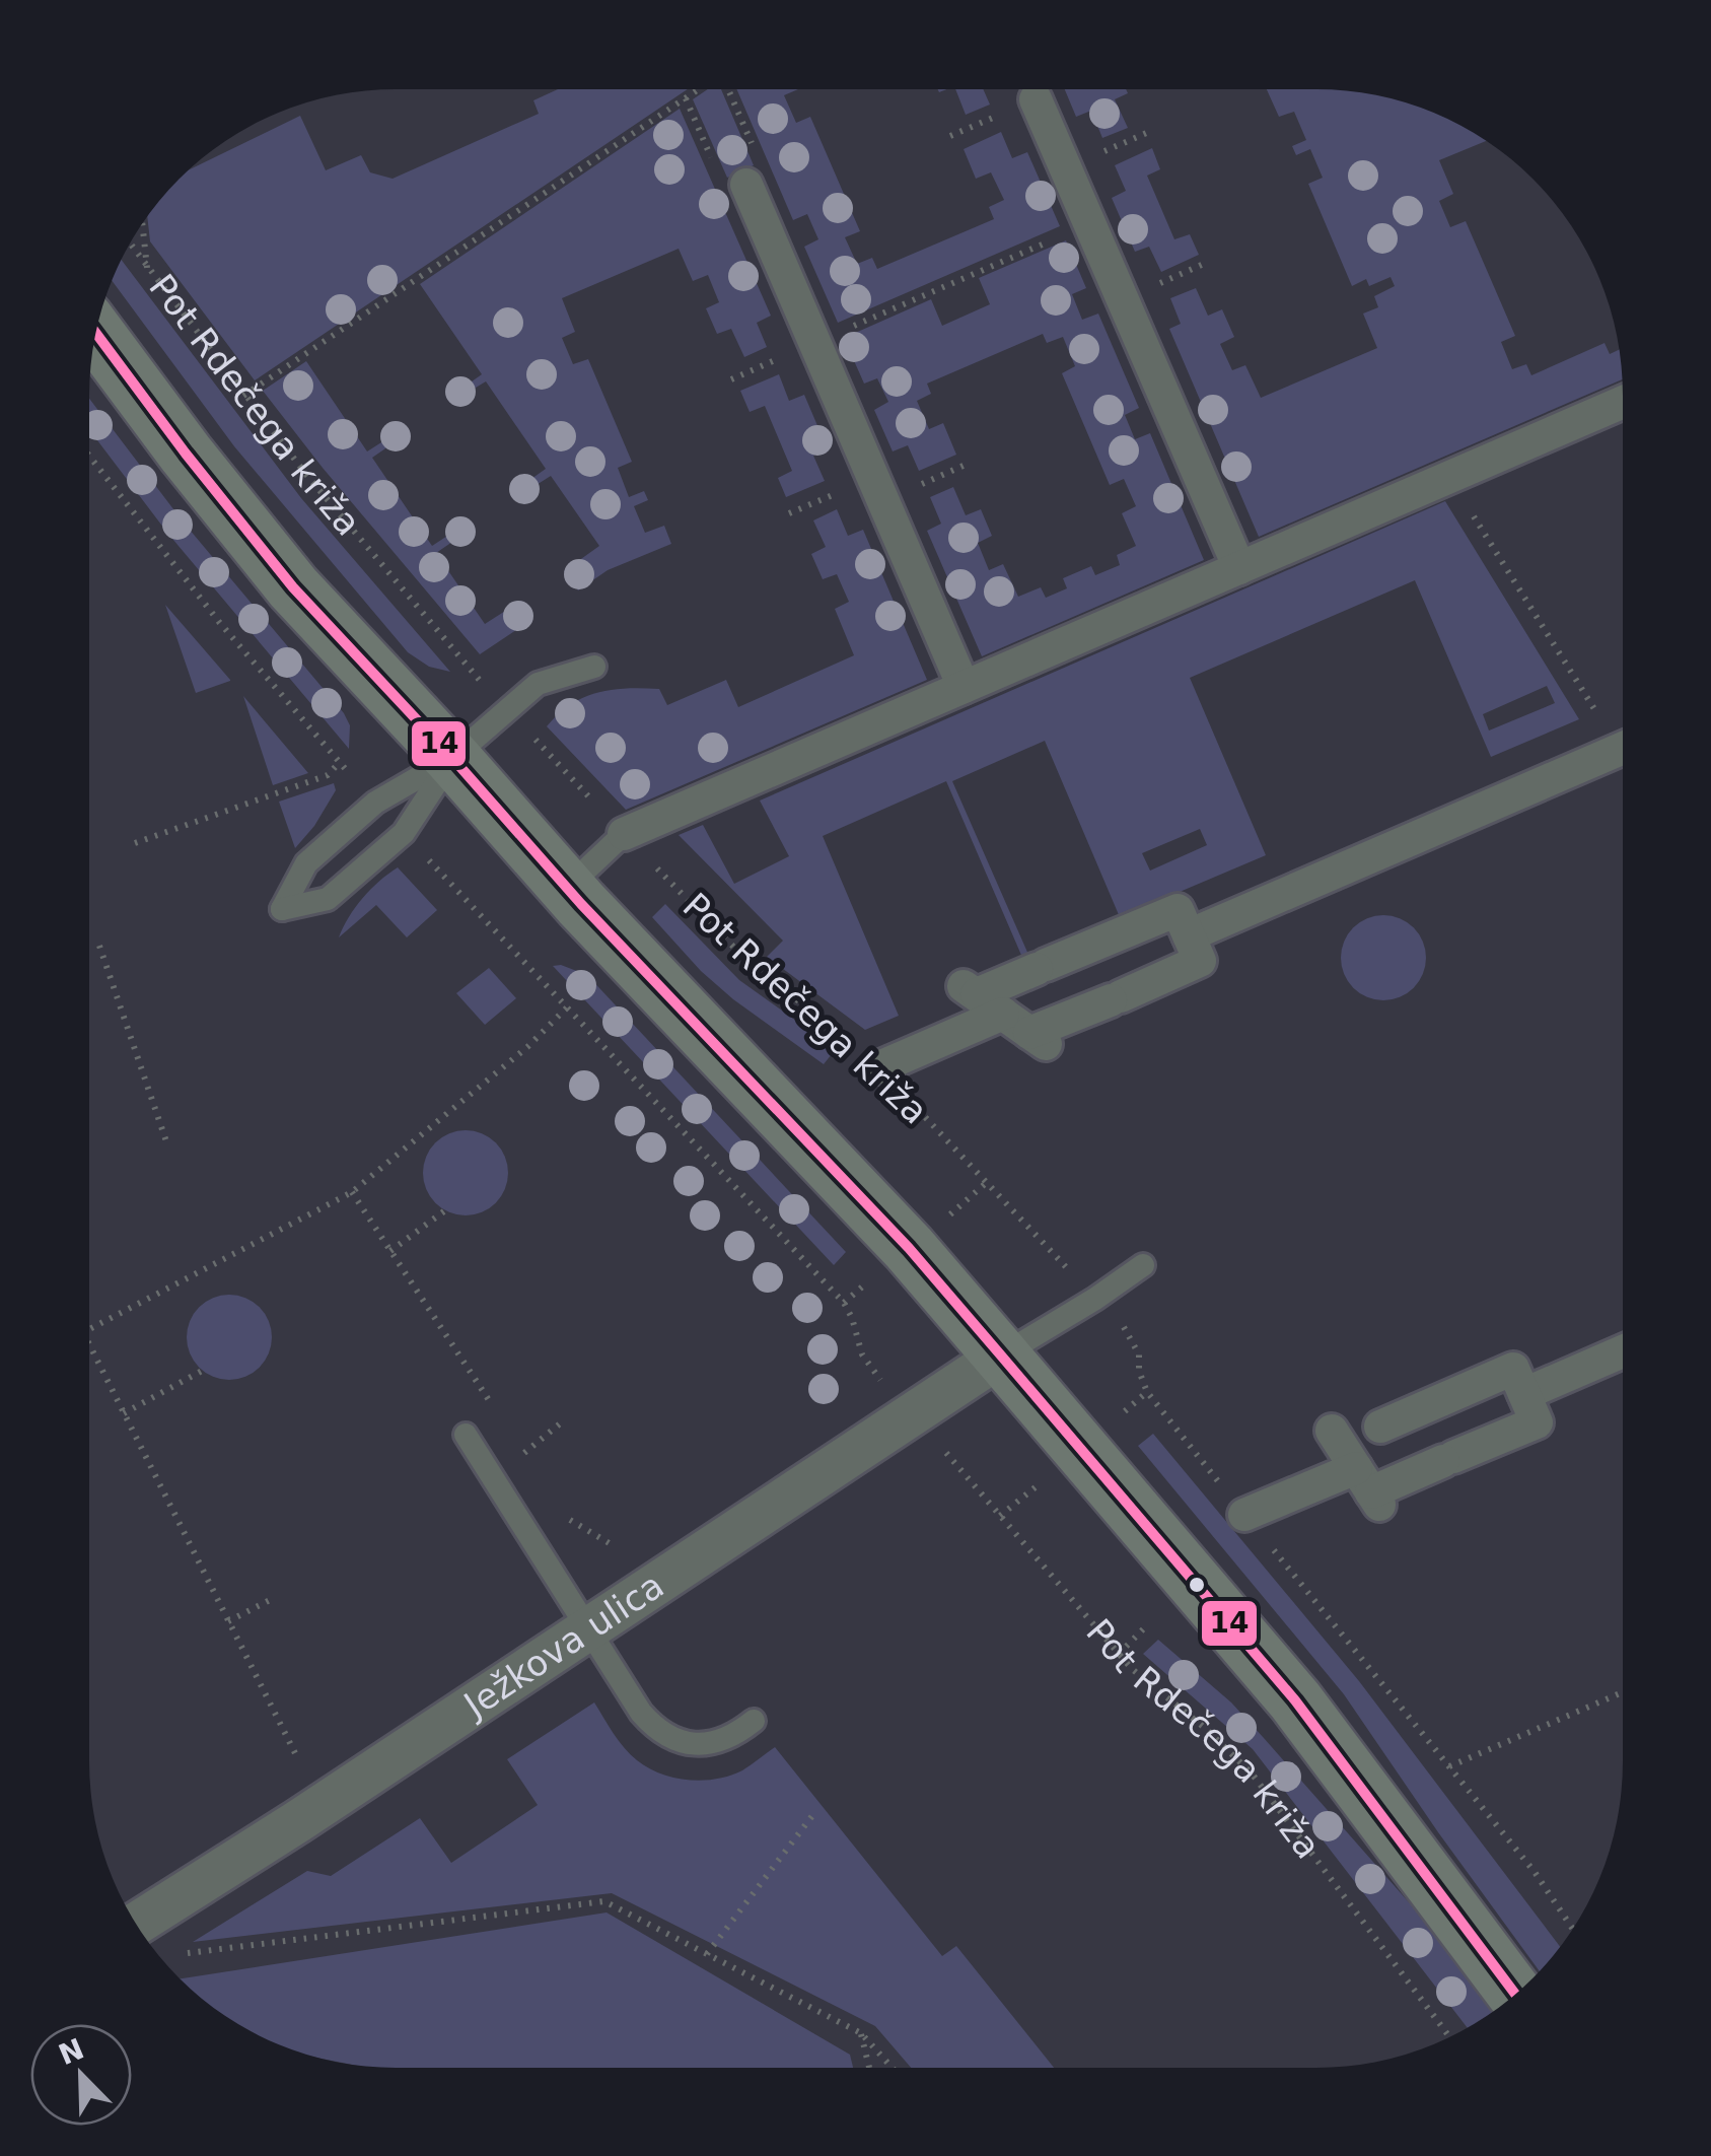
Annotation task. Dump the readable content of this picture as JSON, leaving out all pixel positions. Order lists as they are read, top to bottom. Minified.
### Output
{"streets":{"street":["Ježkova ulica"],"path":["Pot Rdečega križa"]},"lines":["transit line 14"],"north":"top left"}
